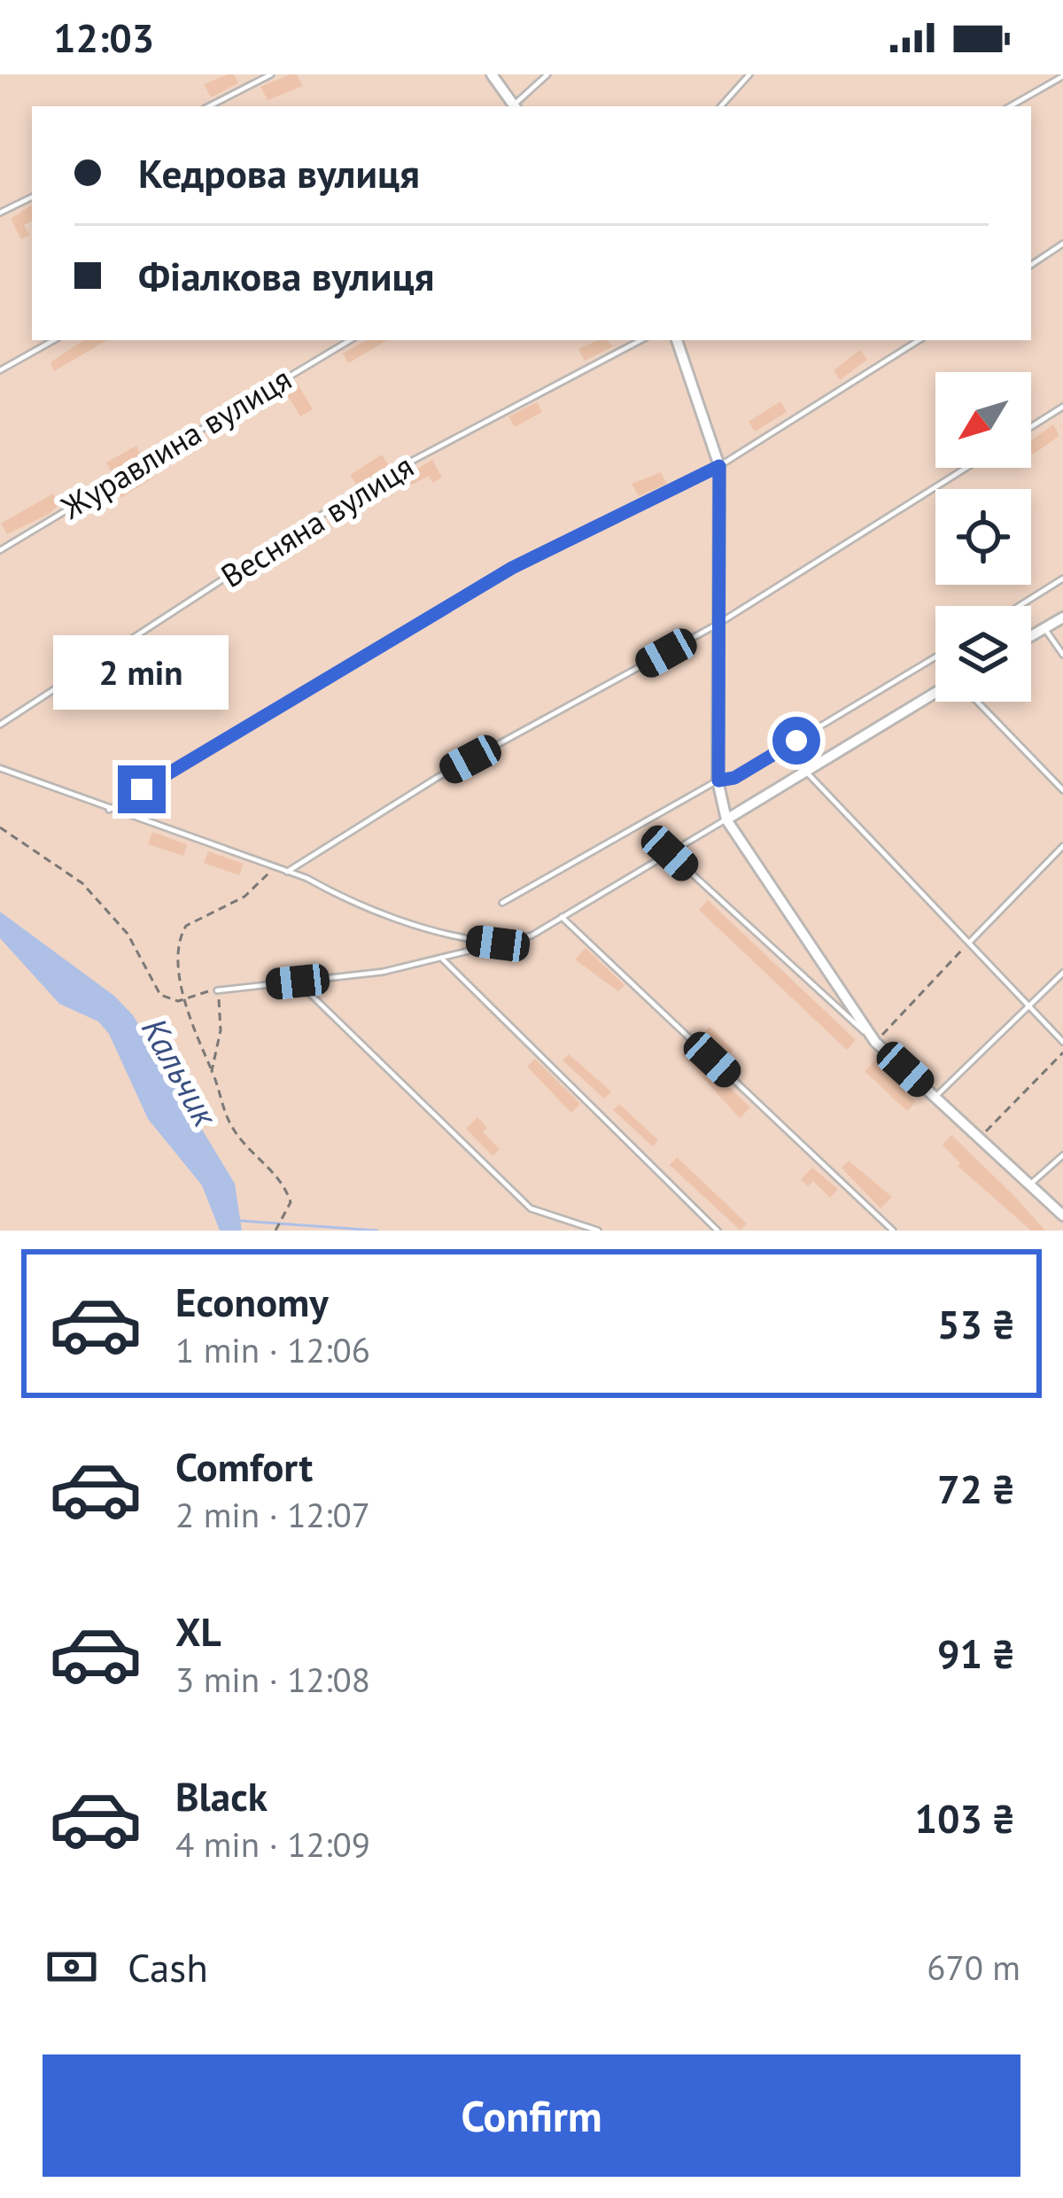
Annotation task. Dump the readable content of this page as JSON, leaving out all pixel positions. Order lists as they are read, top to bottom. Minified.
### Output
{"streets":{"lane":["Журавлина вулиця","Весняна вулиця"]},"water":["Кальчик"],"north":"bottom left","page":{"status":"12:03","banner":["Кедрова вулиця","Фіалкова вулиця"],"bubble":"2 min","list":[{"name":"Economy","note":"1 min · 12:06","value":"53 ₴"},{"name":"Comfort","note":"2 min · 12:07","value":"72 ₴"},{"name":"XL","note":"3 min · 12:08","value":"91 ₴"},{"name":"Black","note":"4 min · 12:09","value":"103 ₴"}],"pay":["Cash","670 m"],"buttons":"Confirm"}}
